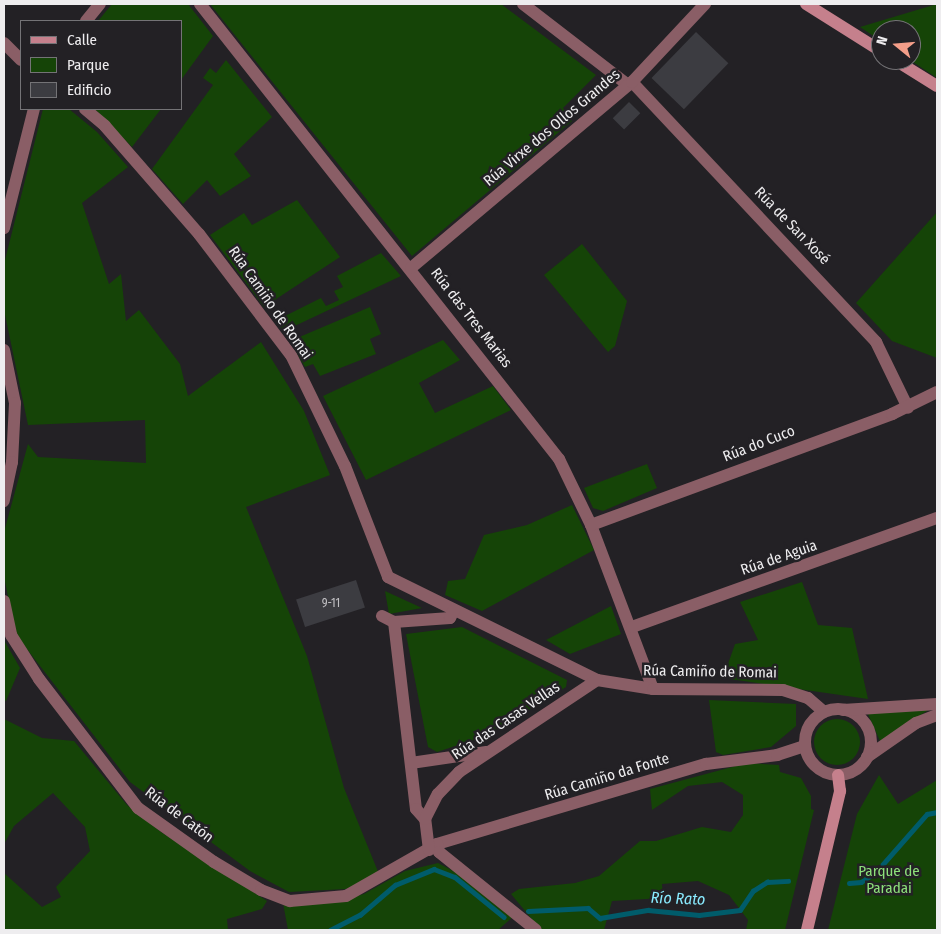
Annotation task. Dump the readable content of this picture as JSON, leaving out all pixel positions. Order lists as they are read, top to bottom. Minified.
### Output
{"streets":{"street":["Rúa Virxe dos Ollos Grandes","Rúa de San Xosé","Rúa Camiño de Romai","Rúa das Tres Marias","Rúa do Cuco","Rúa de Aguia","Rúa das Casas Vellas","Rúa Camiño da Fonte","Rúa de Catón"]},"crossings":[["Rúa Virxe dos Ollos Grandes","Rúa de San Xosé"],["Rúa Virxe dos Ollos Grandes","Rúa das Tres Marias"],["Rúa de San Xosé","Rúa do Cuco"],["Rúa Camiño de Romai","Rúa das Tres Marias"],["Rúa Camiño de Romai","Rúa das Casas Vellas"],["Rúa Camiño de Romai","Rúa Camiño da Fonte"],["Rúa das Tres Marias","Rúa do Cuco"],["Rúa das Tres Marias","Rúa de Aguia"],["Rúa Camiño da Fonte","Rúa de Catón"]],"water":["Río Rato"],"parks":["Parque de Paradai"],"house_numbers":["9-11"],"legend":["Calle","Parque","Edificio"],"north":"left"}
